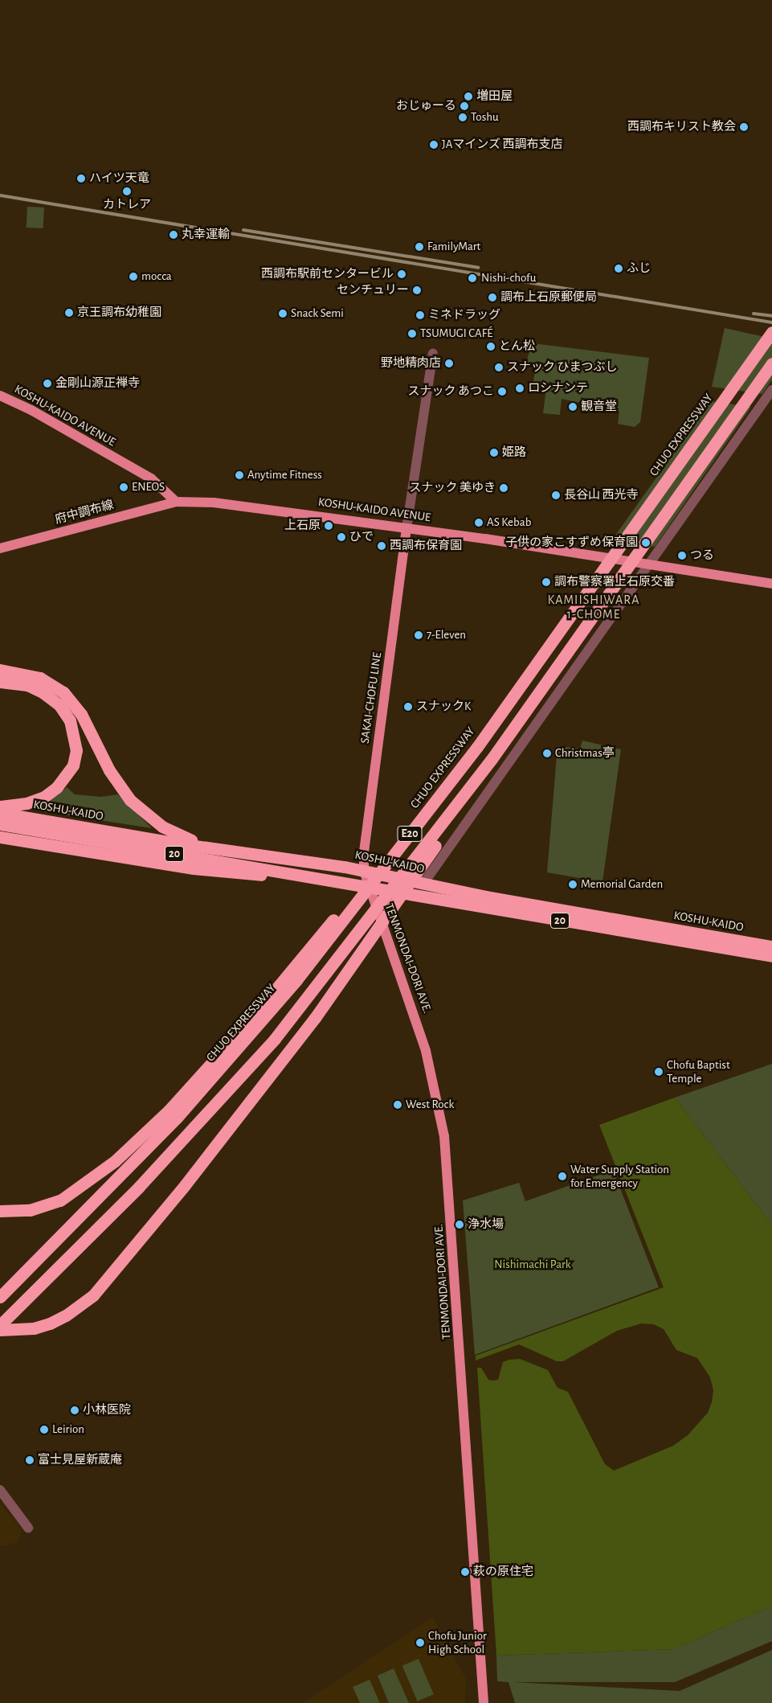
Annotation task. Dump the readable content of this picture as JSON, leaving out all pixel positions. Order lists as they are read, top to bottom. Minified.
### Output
{"streets":{"highway":["CHUO EXPRESSWAY","KOSHU-KAIDO","E20","20"],"main road":["KOSHU-KAIDO AVENUE","府中調布線","SAKAI-CHOFU LINE","TENMONDAI-DORI AVE."]},"crossings":[["KOSHU-KAIDO AVENUE","府中調布線"],["KOSHU-KAIDO AVENUE","SAKAI-CHOFU LINE"],["SAKAI-CHOFU LINE","KOSHU-KAIDO"],["SAKAI-CHOFU LINE","TENMONDAI-DORI AVE."],["KOSHU-KAIDO","TENMONDAI-DORI AVE."]],"districts":["KAMIISHIWARA 1-CHOME"],"parks":["Nishimachi Park"],"places":["増田屋","おじゅーる","Toshu","西調布キリスト教会","JAマインズ 西調布支店","ハイツ天竜","カトレア","丸幸運輸","FamilyMart","ふじ","西調布駅前センタービル","mocca","Nishi-chofu","センチュリー","調布上石原郵便局","京王調布幼稚園","Snack Semi","ミネドラッグ","TSUMUGI CAFÉ","とん松","野地精肉店","スナック ひまつぶし","金剛山源正禅寺","ロシナンテ","スナック あつこ","観音堂","姫路","Anytime Fitness","ENEOS","スナック 美ゆき","長谷山 西光寺","AS Kebab","上石原","ひで","子供の家こすずめ保育園","西調布保育園","つる","調布警察署上石原交番","7-Eleven","スナックK","Christmas亭","Memorial Garden","Chofu Baptist Temple","West Rock","Water Supply Station for Emergency","浄水場","小林医院","Leirion","富士見屋新蔵庵","萩の原住宅","Chofu Junior High School"]}
